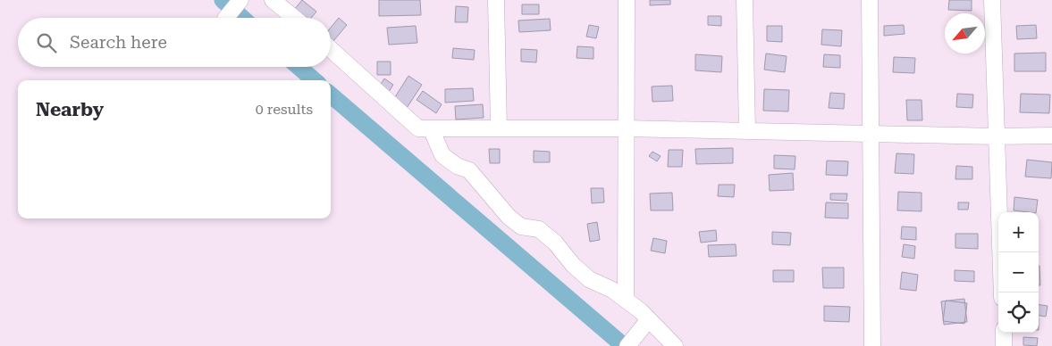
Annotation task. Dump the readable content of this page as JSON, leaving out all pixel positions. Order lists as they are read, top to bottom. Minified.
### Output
{"north":"bottom left","page":{"search":"Search here","heading":["Nearby","0 results"],"map_buttons":["+","−"]}}
